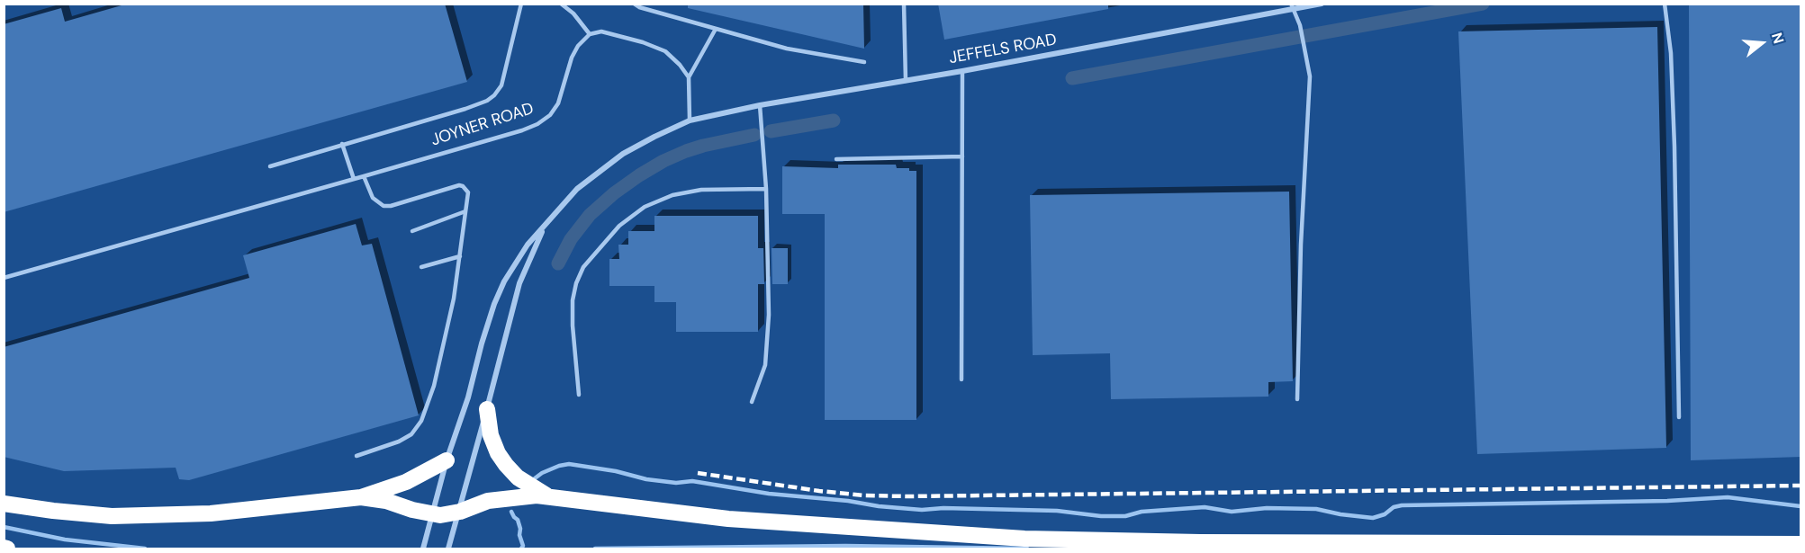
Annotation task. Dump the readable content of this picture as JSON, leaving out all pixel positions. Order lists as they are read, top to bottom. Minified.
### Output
{"streets":{"street":["JEFFELS ROAD"],"lane":["JOYNER ROAD"]},"north":"right"}
